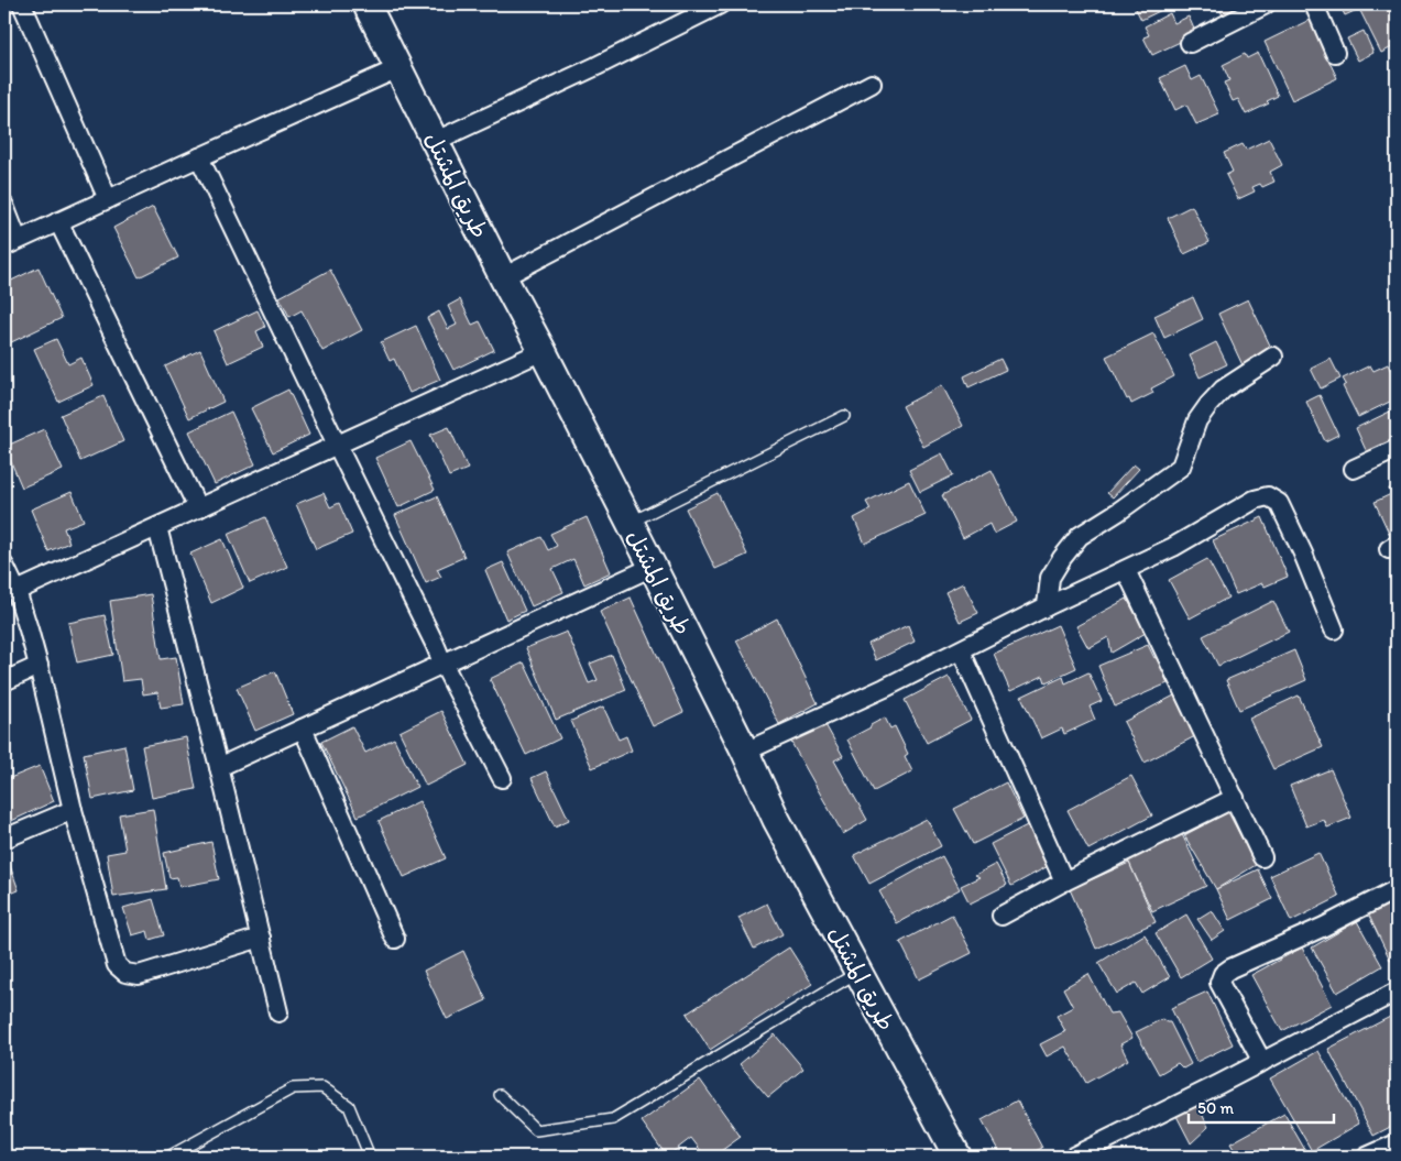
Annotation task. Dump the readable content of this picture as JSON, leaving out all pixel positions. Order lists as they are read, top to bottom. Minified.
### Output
{"streets":{"main road":["طريق المشتل"]},"scale_bar":"50 m"}
